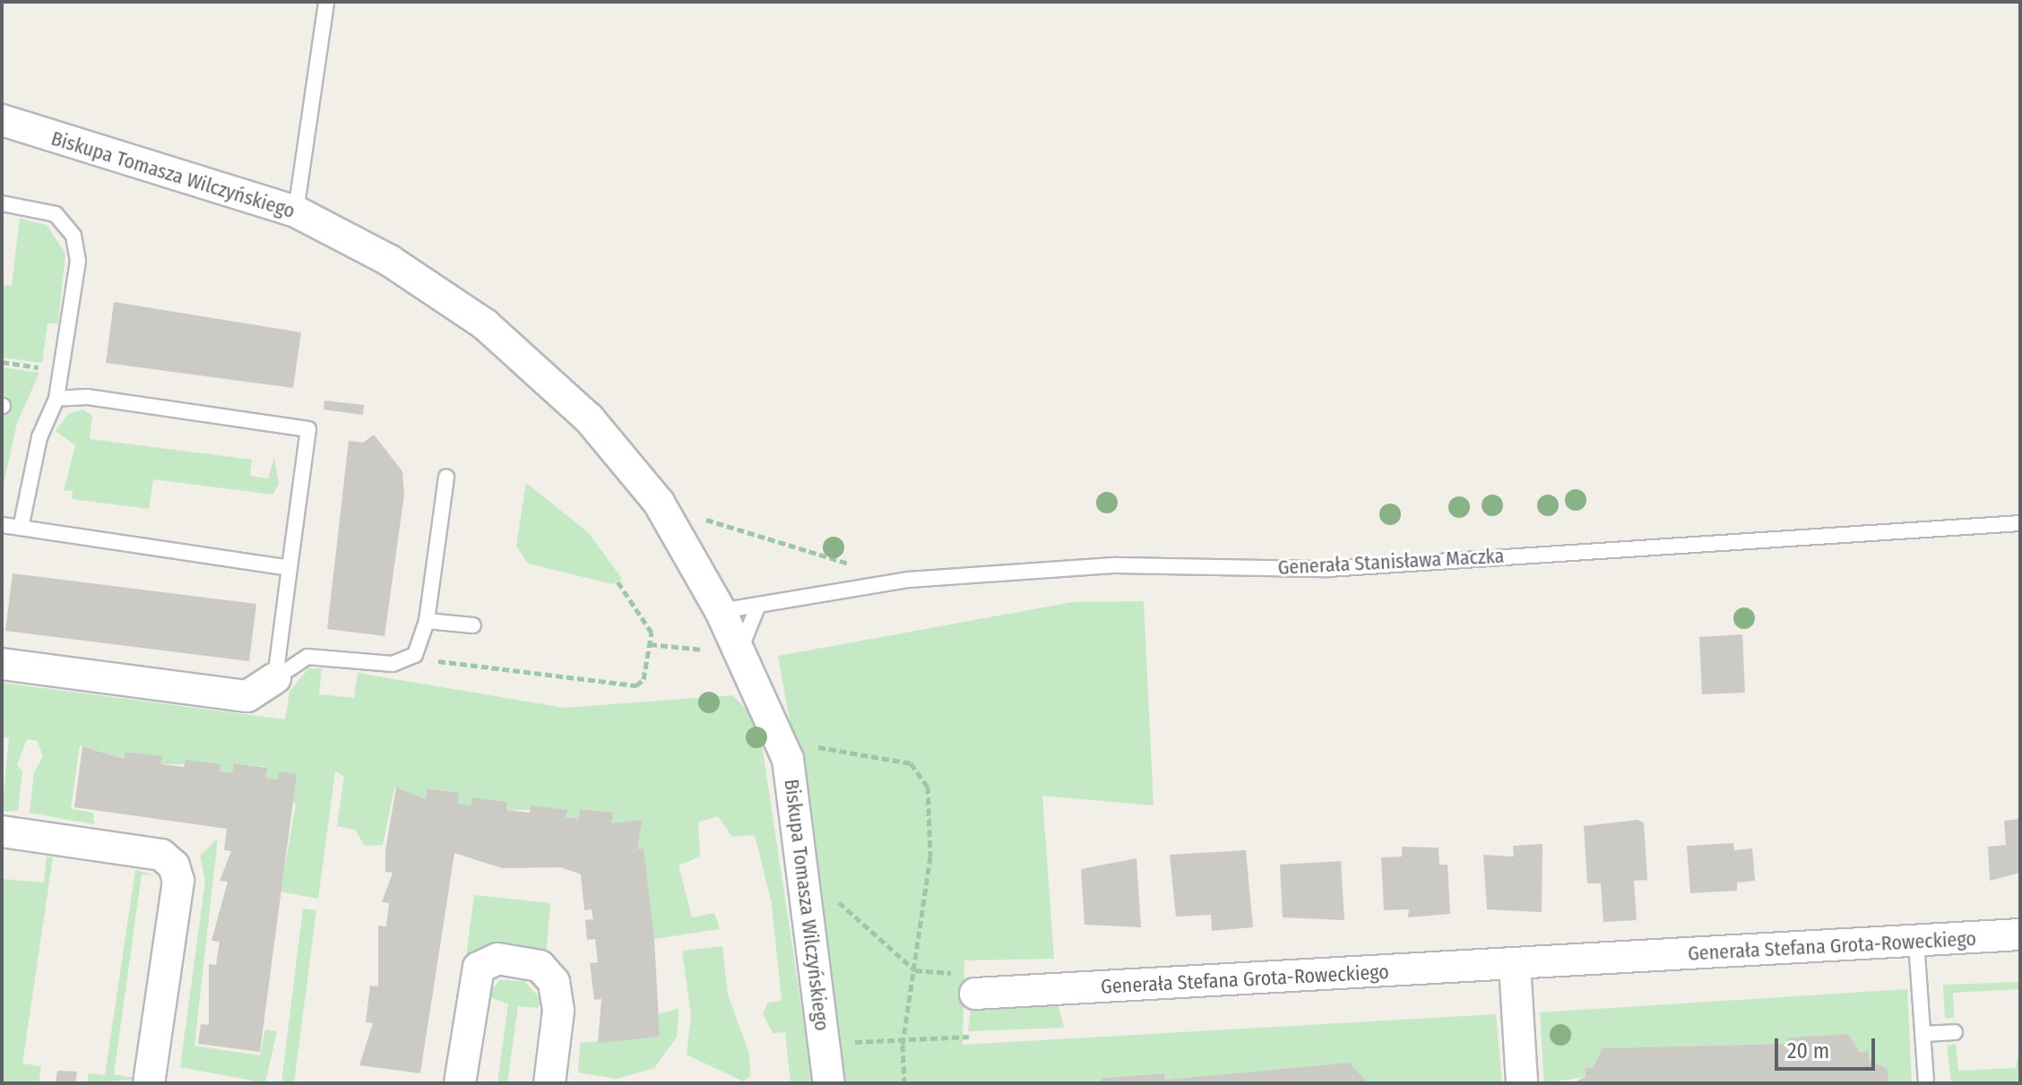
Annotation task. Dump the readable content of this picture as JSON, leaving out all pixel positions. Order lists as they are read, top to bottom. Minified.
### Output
{"streets":{"street":["Biskupa Tomasza Wilczyńskiego","Generała Stefana Grota-Roweckiego"],"lane":["Generała Stanisława Maczka"]},"crossings":[["Biskupa Tomasza Wilczyńskiego","Generała Stanisława Maczka"]],"scale_bar":"20 m"}
